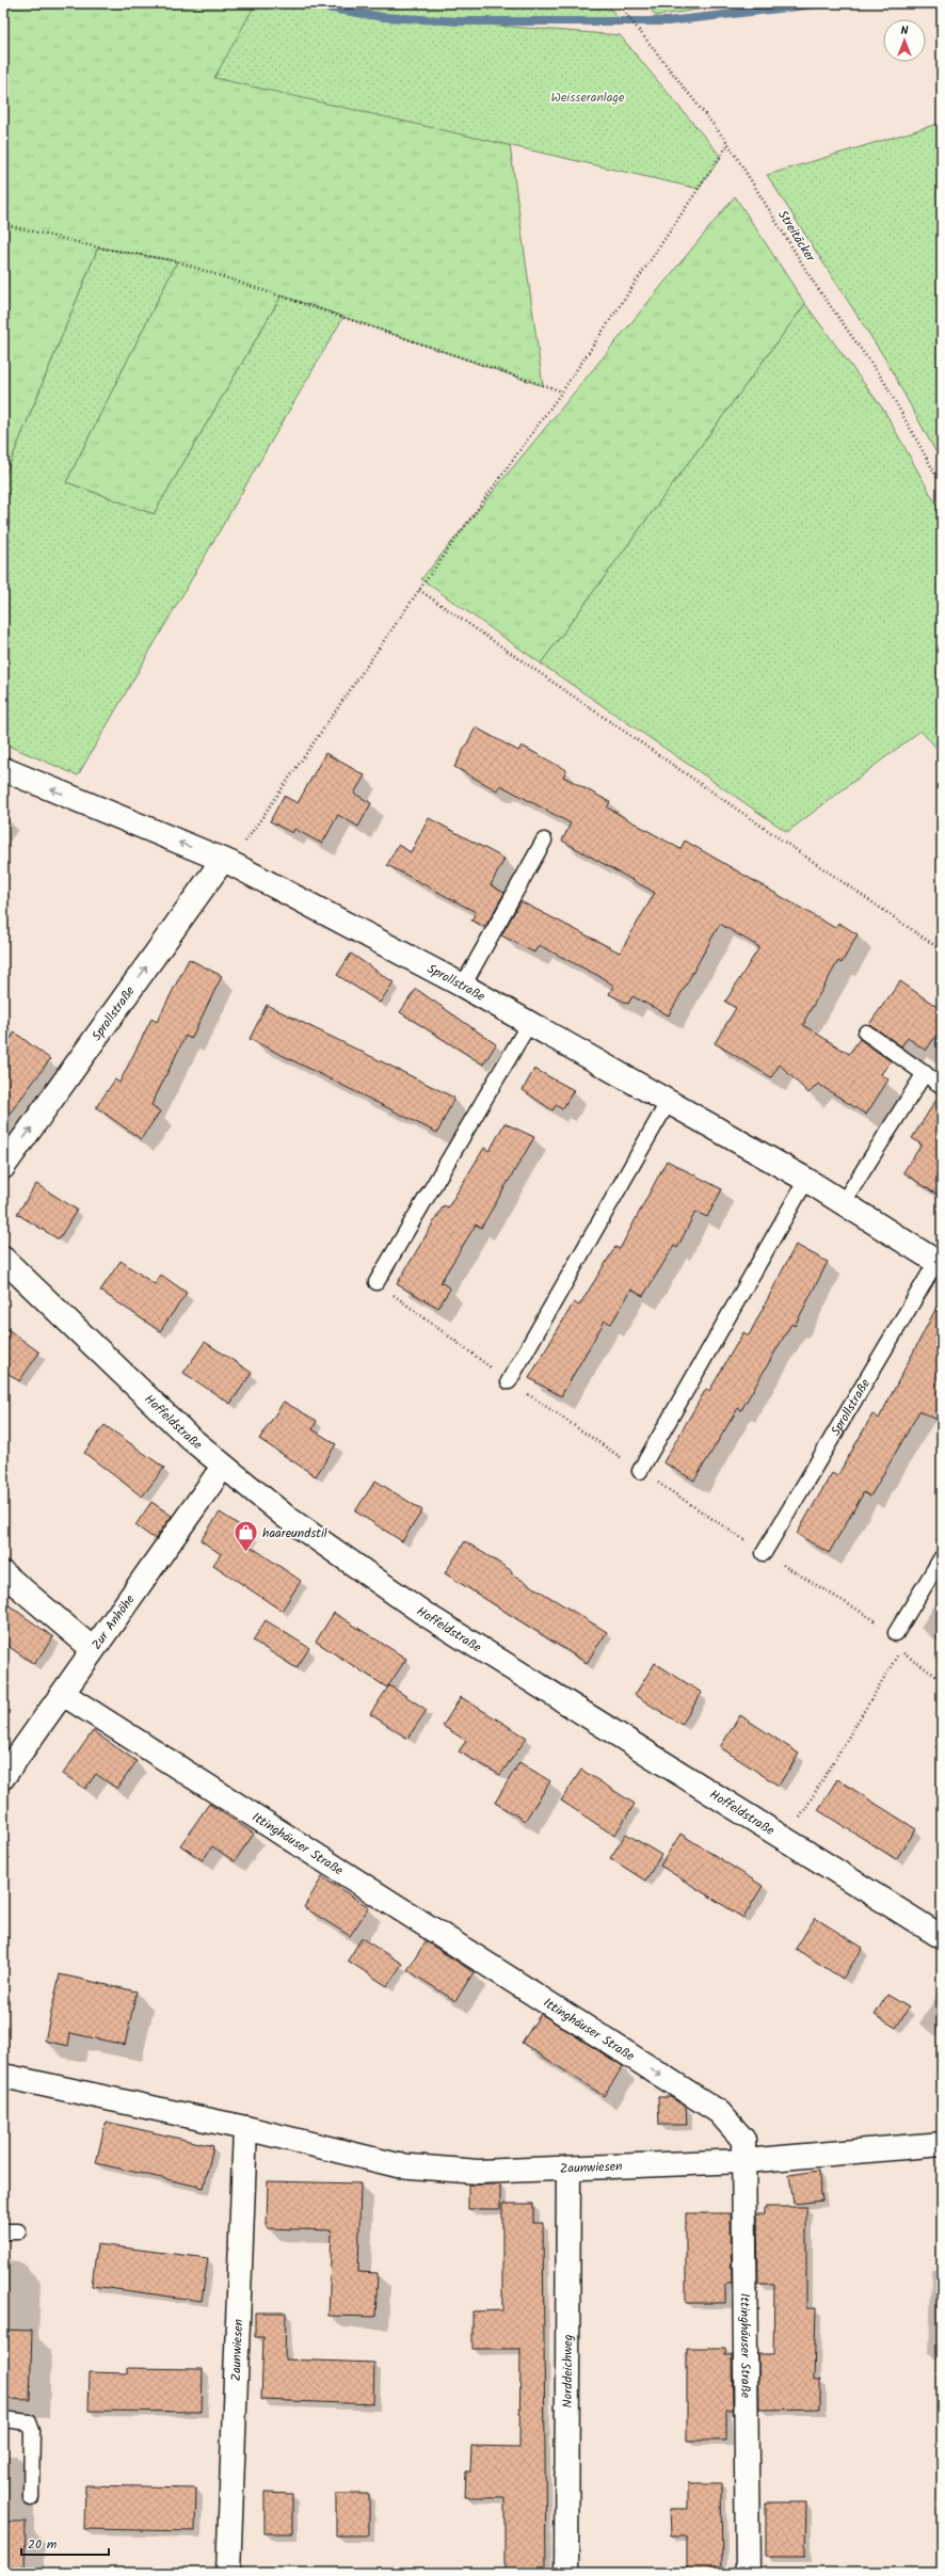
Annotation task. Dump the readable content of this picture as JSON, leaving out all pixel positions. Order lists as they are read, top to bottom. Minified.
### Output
{"streets":{"street":["Sprollstraße","Hoffeldstraße","Zur Anhöhe","Ittinghäuser Straße","Zaunwiesen","Norddeichweg"],"path":["Streitäcker"]},"crossings":[["Hoffeldstraße","Zur Anhöhe"],["Zur Anhöhe","Ittinghäuser Straße"],["Ittinghäuser Straße","Zaunwiesen"],["Zaunwiesen","Norddeichweg"]],"one_way":["Ittinghäuser Straße"],"parks":["Weisseranlage"],"places":{"shop":["haareundstil"]},"scale_bar":"20 m","north":"top"}
